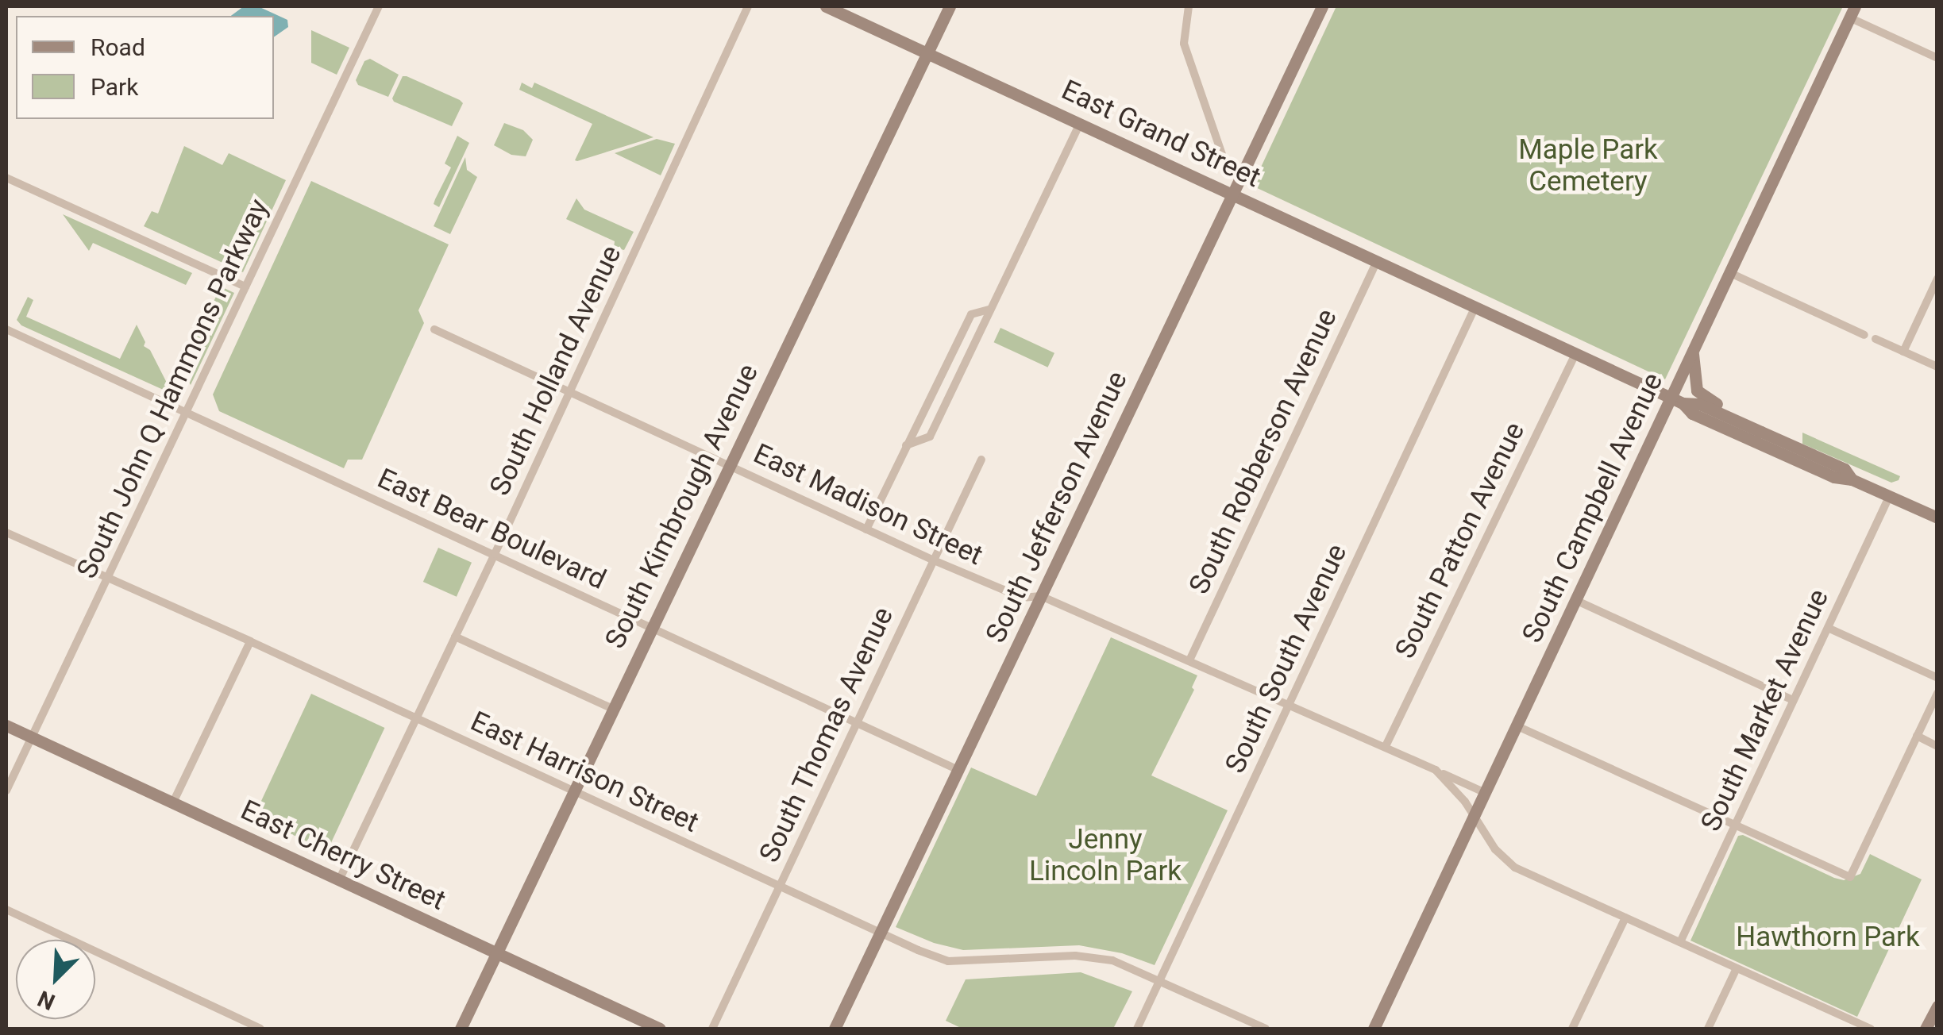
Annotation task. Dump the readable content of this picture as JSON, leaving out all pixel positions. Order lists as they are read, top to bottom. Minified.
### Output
{"streets":{"main road":["East Grand Street","South Kimbrough Avenue","South Jefferson Avenue","South Campbell Avenue","East Cherry Street"],"street":["South Holland Avenue","South John Q Hammons Parkway","South Robberson Avenue","East Madison Street","East Bear Boulevard","South Patton Avenue","South South Avenue","South Market Avenue","South Thomas Avenue","East Harrison Street"]},"crossings":[["East Grand Street","South Robberson Avenue"],["East Grand Street","South Kimbrough Avenue"],["East Grand Street","South Jefferson Avenue"],["East Grand Street","South Campbell Avenue"],["East Grand Street","South Patton Avenue"],["East Grand Street","South South Avenue"],["South Holland Avenue","East Madison Street"],["South Holland Avenue","East Bear Boulevard"],["South Holland Avenue","East Harrison Street"],["South Holland Avenue","East Cherry Street"],["South John Q Hammons Parkway","East Bear Boulevard"],["South John Q Hammons Parkway","East Harrison Street"],["South John Q Hammons Parkway","East Cherry Street"],["South Robberson Avenue","East Madison Street"],["East Madison Street","South Kimbrough Avenue"],["East Madison Street","South Jefferson Avenue"],["East Madison Street","South Campbell Avenue"],["East Madison Street","South Patton Avenue"],["East Madison Street","South South Avenue"],["East Madison Street","South Thomas Avenue"],["South Kimbrough Avenue","East Bear Boulevard"],["South Kimbrough Avenue","East Harrison Street"],["South Kimbrough Avenue","East Cherry Street"],["South Jefferson Avenue","East Bear Boulevard"],["South Jefferson Avenue","East Harrison Street"],["East Bear Boulevard","South Thomas Avenue"],["South South Avenue","East Harrison Street"],["South Thomas Avenue","East Harrison Street"]],"parks":["Maple Park Cemetery","Jenny Lincoln Park","Hawthorn Park"],"legend":["Road","Park"],"north":"bottom left"}
